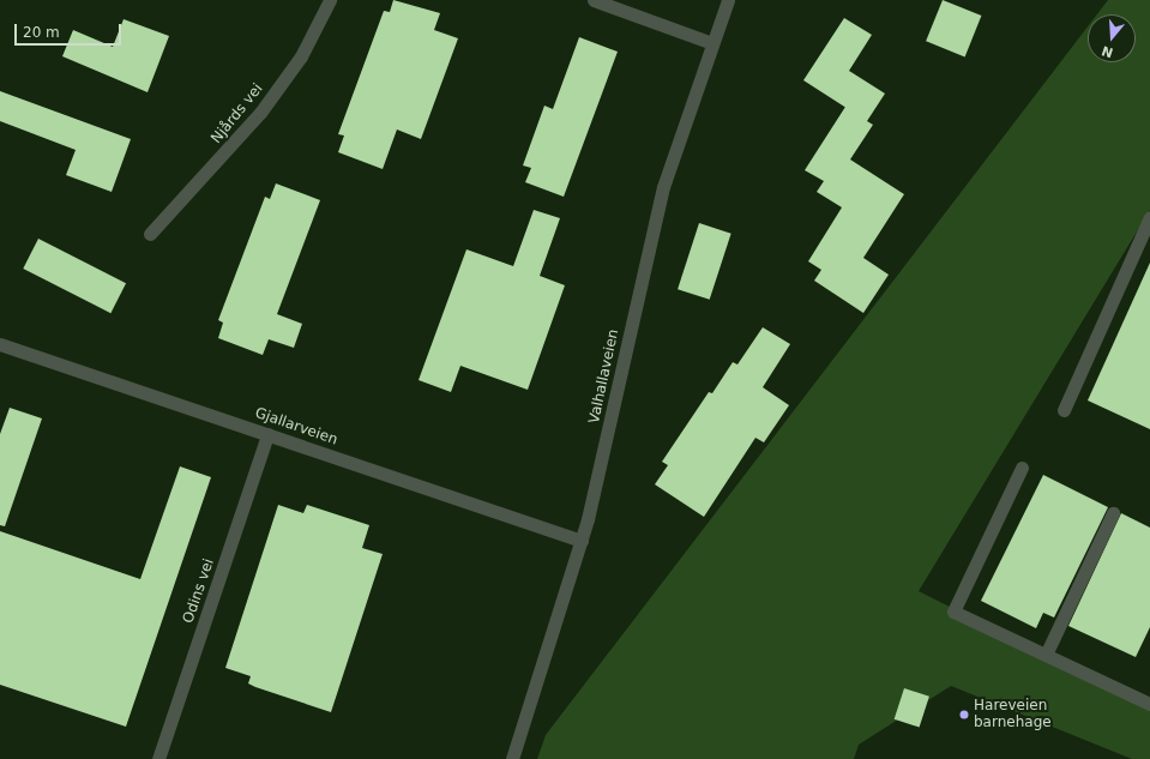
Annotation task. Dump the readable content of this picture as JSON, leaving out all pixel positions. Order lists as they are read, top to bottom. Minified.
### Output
{"streets":{"street":["Njårds vei","Valhallaveien","Gjallarveien","Odins vei"]},"crossings":[["Valhallaveien","Gjallarveien"],["Gjallarveien","Odins vei"]],"places":["Hareveien barnehage"],"scale_bar":"20 m","north":"bottom"}
